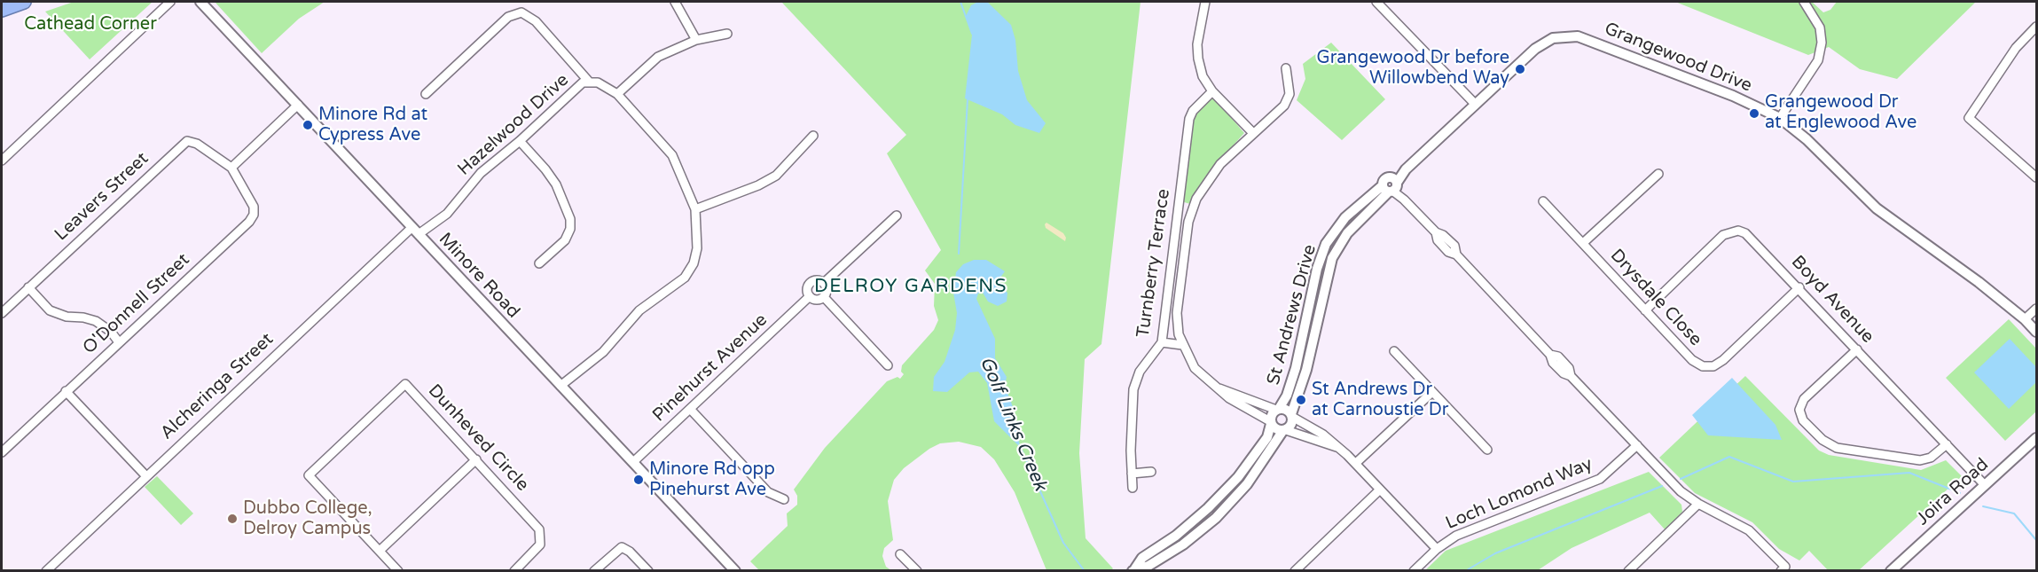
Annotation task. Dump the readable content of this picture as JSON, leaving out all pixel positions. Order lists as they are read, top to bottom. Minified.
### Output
{"streets":{"street":["Grangewood Drive","Hazelwood Drive","Leavers Street","Turnberry Terrace","Minore Road","Drysdale Close","Boyd Avenue","O'Donnell Street","St Andrews Drive","Pinehurst Avenue","Alcheringa Street","Dunheved Circle","Joira Road","Loch Lomond Way"]},"crossings":[["Grangewood Drive","St Andrews Drive"],["Hazelwood Drive","Minore Road"],["Hazelwood Drive","Alcheringa Street"],["Leavers Street","O'Donnell Street"],["Minore Road","Pinehurst Avenue"],["Minore Road","Alcheringa Street"],["Drysdale Close","Boyd Avenue"],["Boyd Avenue","Joira Road"]],"districts":["DELROY GARDENS"],"water":["Golf Links Creek"],"parks":["Cathead Corner"],"places":["Grangewood Dr before Willowbend Way","Grangewood Dr at Englewood Ave","Minore Rd at Cypress Ave","St Andrews Dr at Carnoustie Dr","Minore Rd opp Pinehurst Ave","Dubbo College, Delroy Campus"]}
